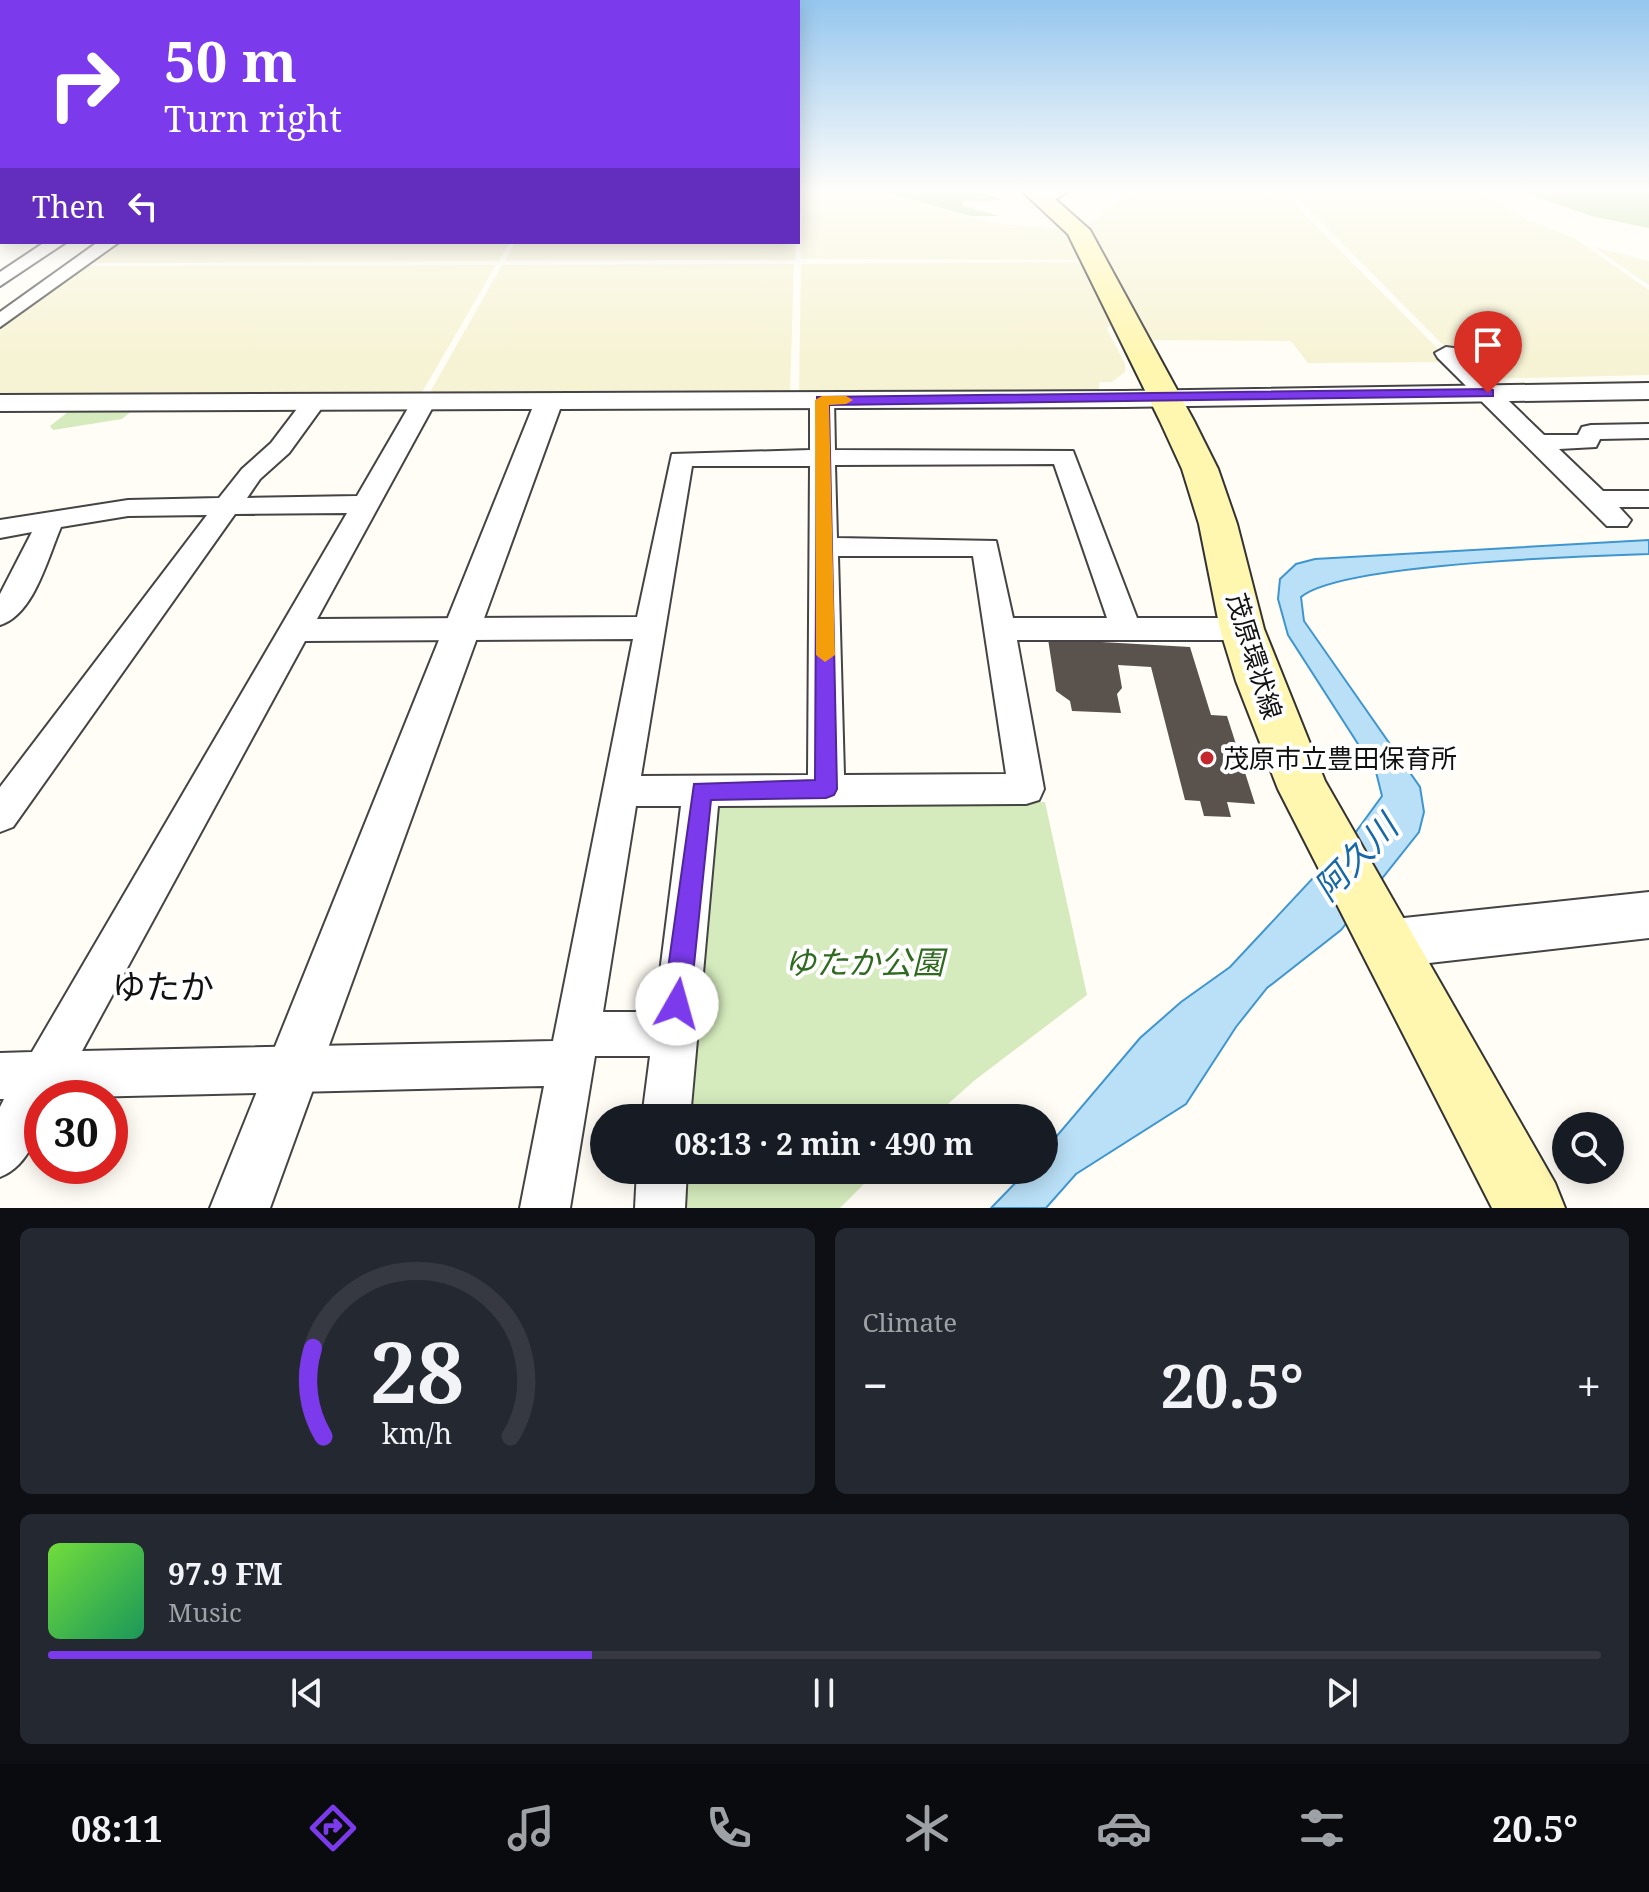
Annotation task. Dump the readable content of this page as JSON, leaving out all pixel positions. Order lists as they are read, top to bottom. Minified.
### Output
{"streets":{"main road":["茂原環状線"]},"districts":["ゆたか"],"water":["阿久川"],"parks":["ゆたか公園"],"places":["茂原市立豊田保育所"],"page":{"turn":["50 m","Turn right"],"then":"Then","limit":"30","trip":"08:13 · 2 min · 490 m","tile":"Climate","heat":["−","20.5°","+"],"song":["97.9 FM","Music"],"tabs":["08:11","20.5°"],"gauge":["28","km/h"]}}
